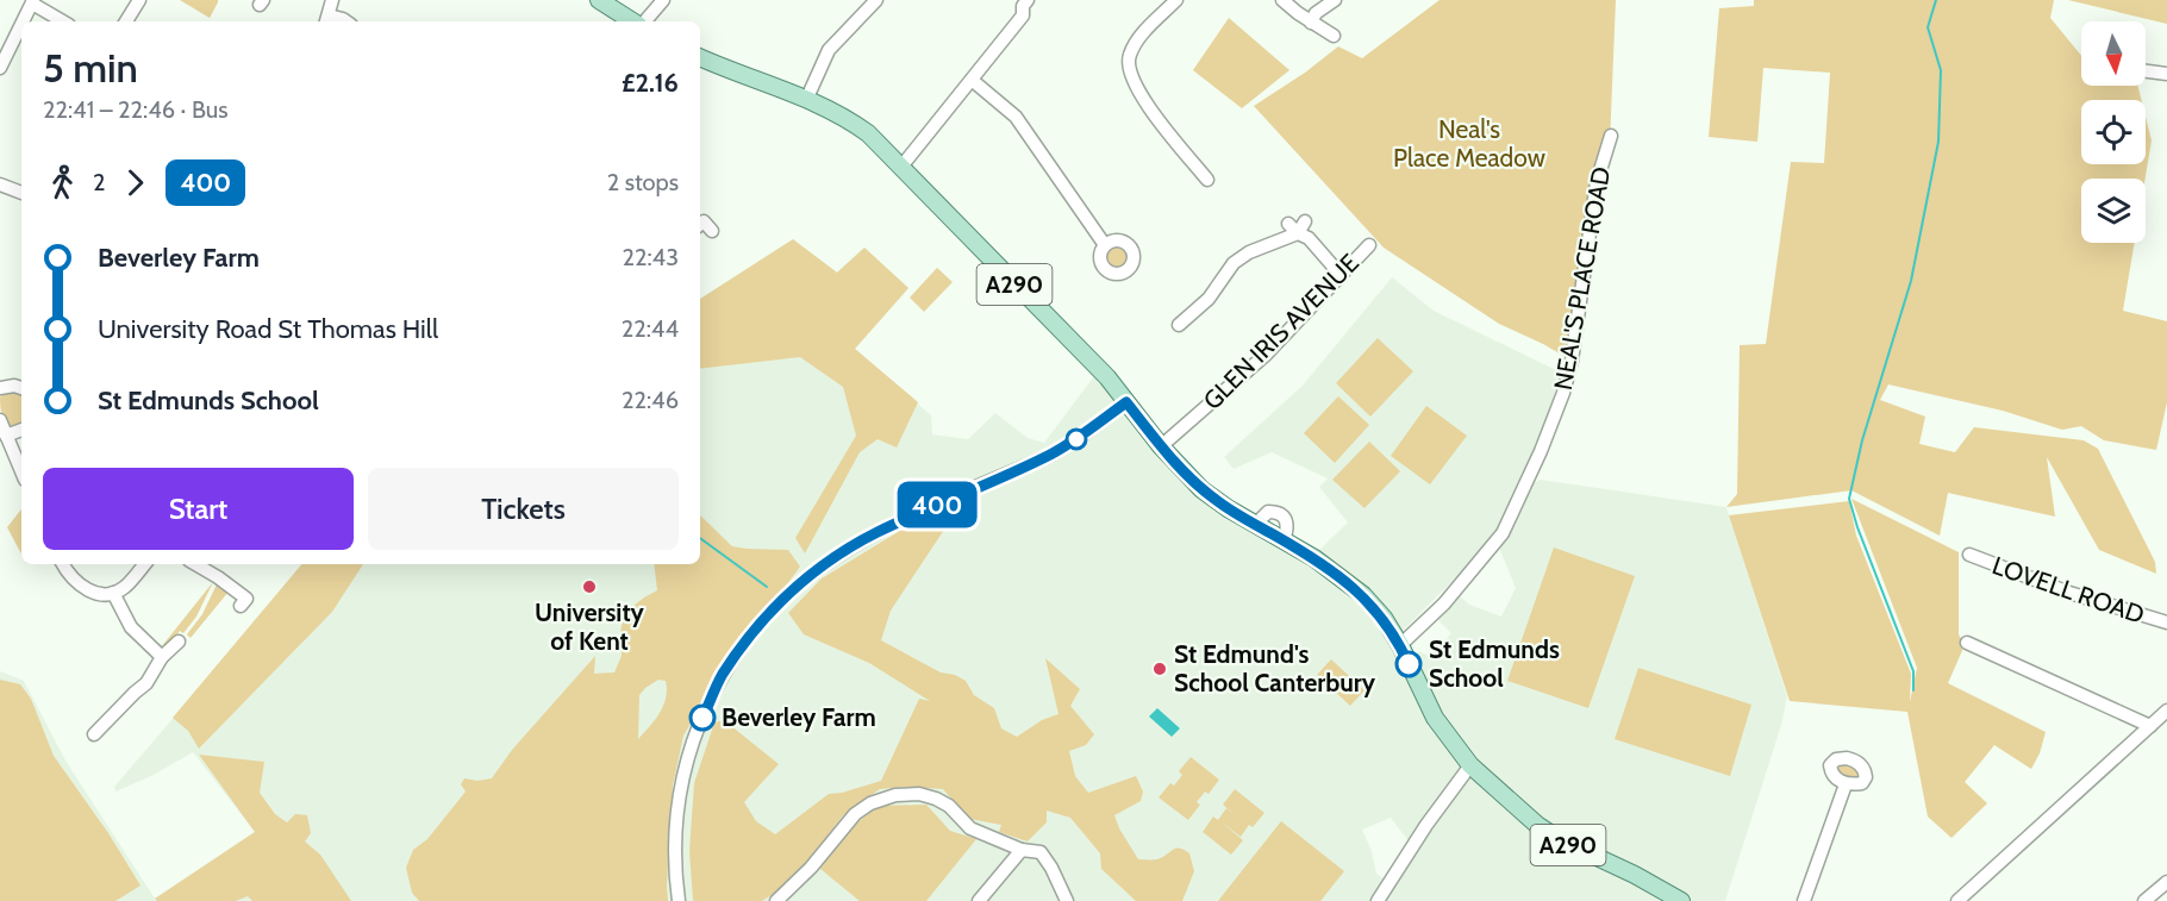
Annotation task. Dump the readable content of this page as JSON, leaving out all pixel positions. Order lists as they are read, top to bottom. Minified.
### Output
{"streets":{"main road":["A290"],"street":["NEAL'S PLACE ROAD","GLEN IRIS AVENUE","LOVELL ROAD"]},"crossings":[["NEAL'S PLACE ROAD","A290"],["A290","GLEN IRIS AVENUE"]],"parks":["Neal's Place Meadow"],"places":["University of Kent","St Edmunds School","St Edmund's School Canterbury","Beverley Farm"],"lines":["bus line 400"],"north":"bottom","page":{"on_map":"400","heading":["5 min","22:41 – 22:46 · Bus","£2.16"],"legs":["2","400","2 stops"],"list":[{"name":"Beverley Farm","value":"22:43"},{"name":"University Road St Thomas Hill","value":"22:44"},{"name":"St Edmunds School","value":"22:46"}],"buttons":["Start","Tickets"]}}
